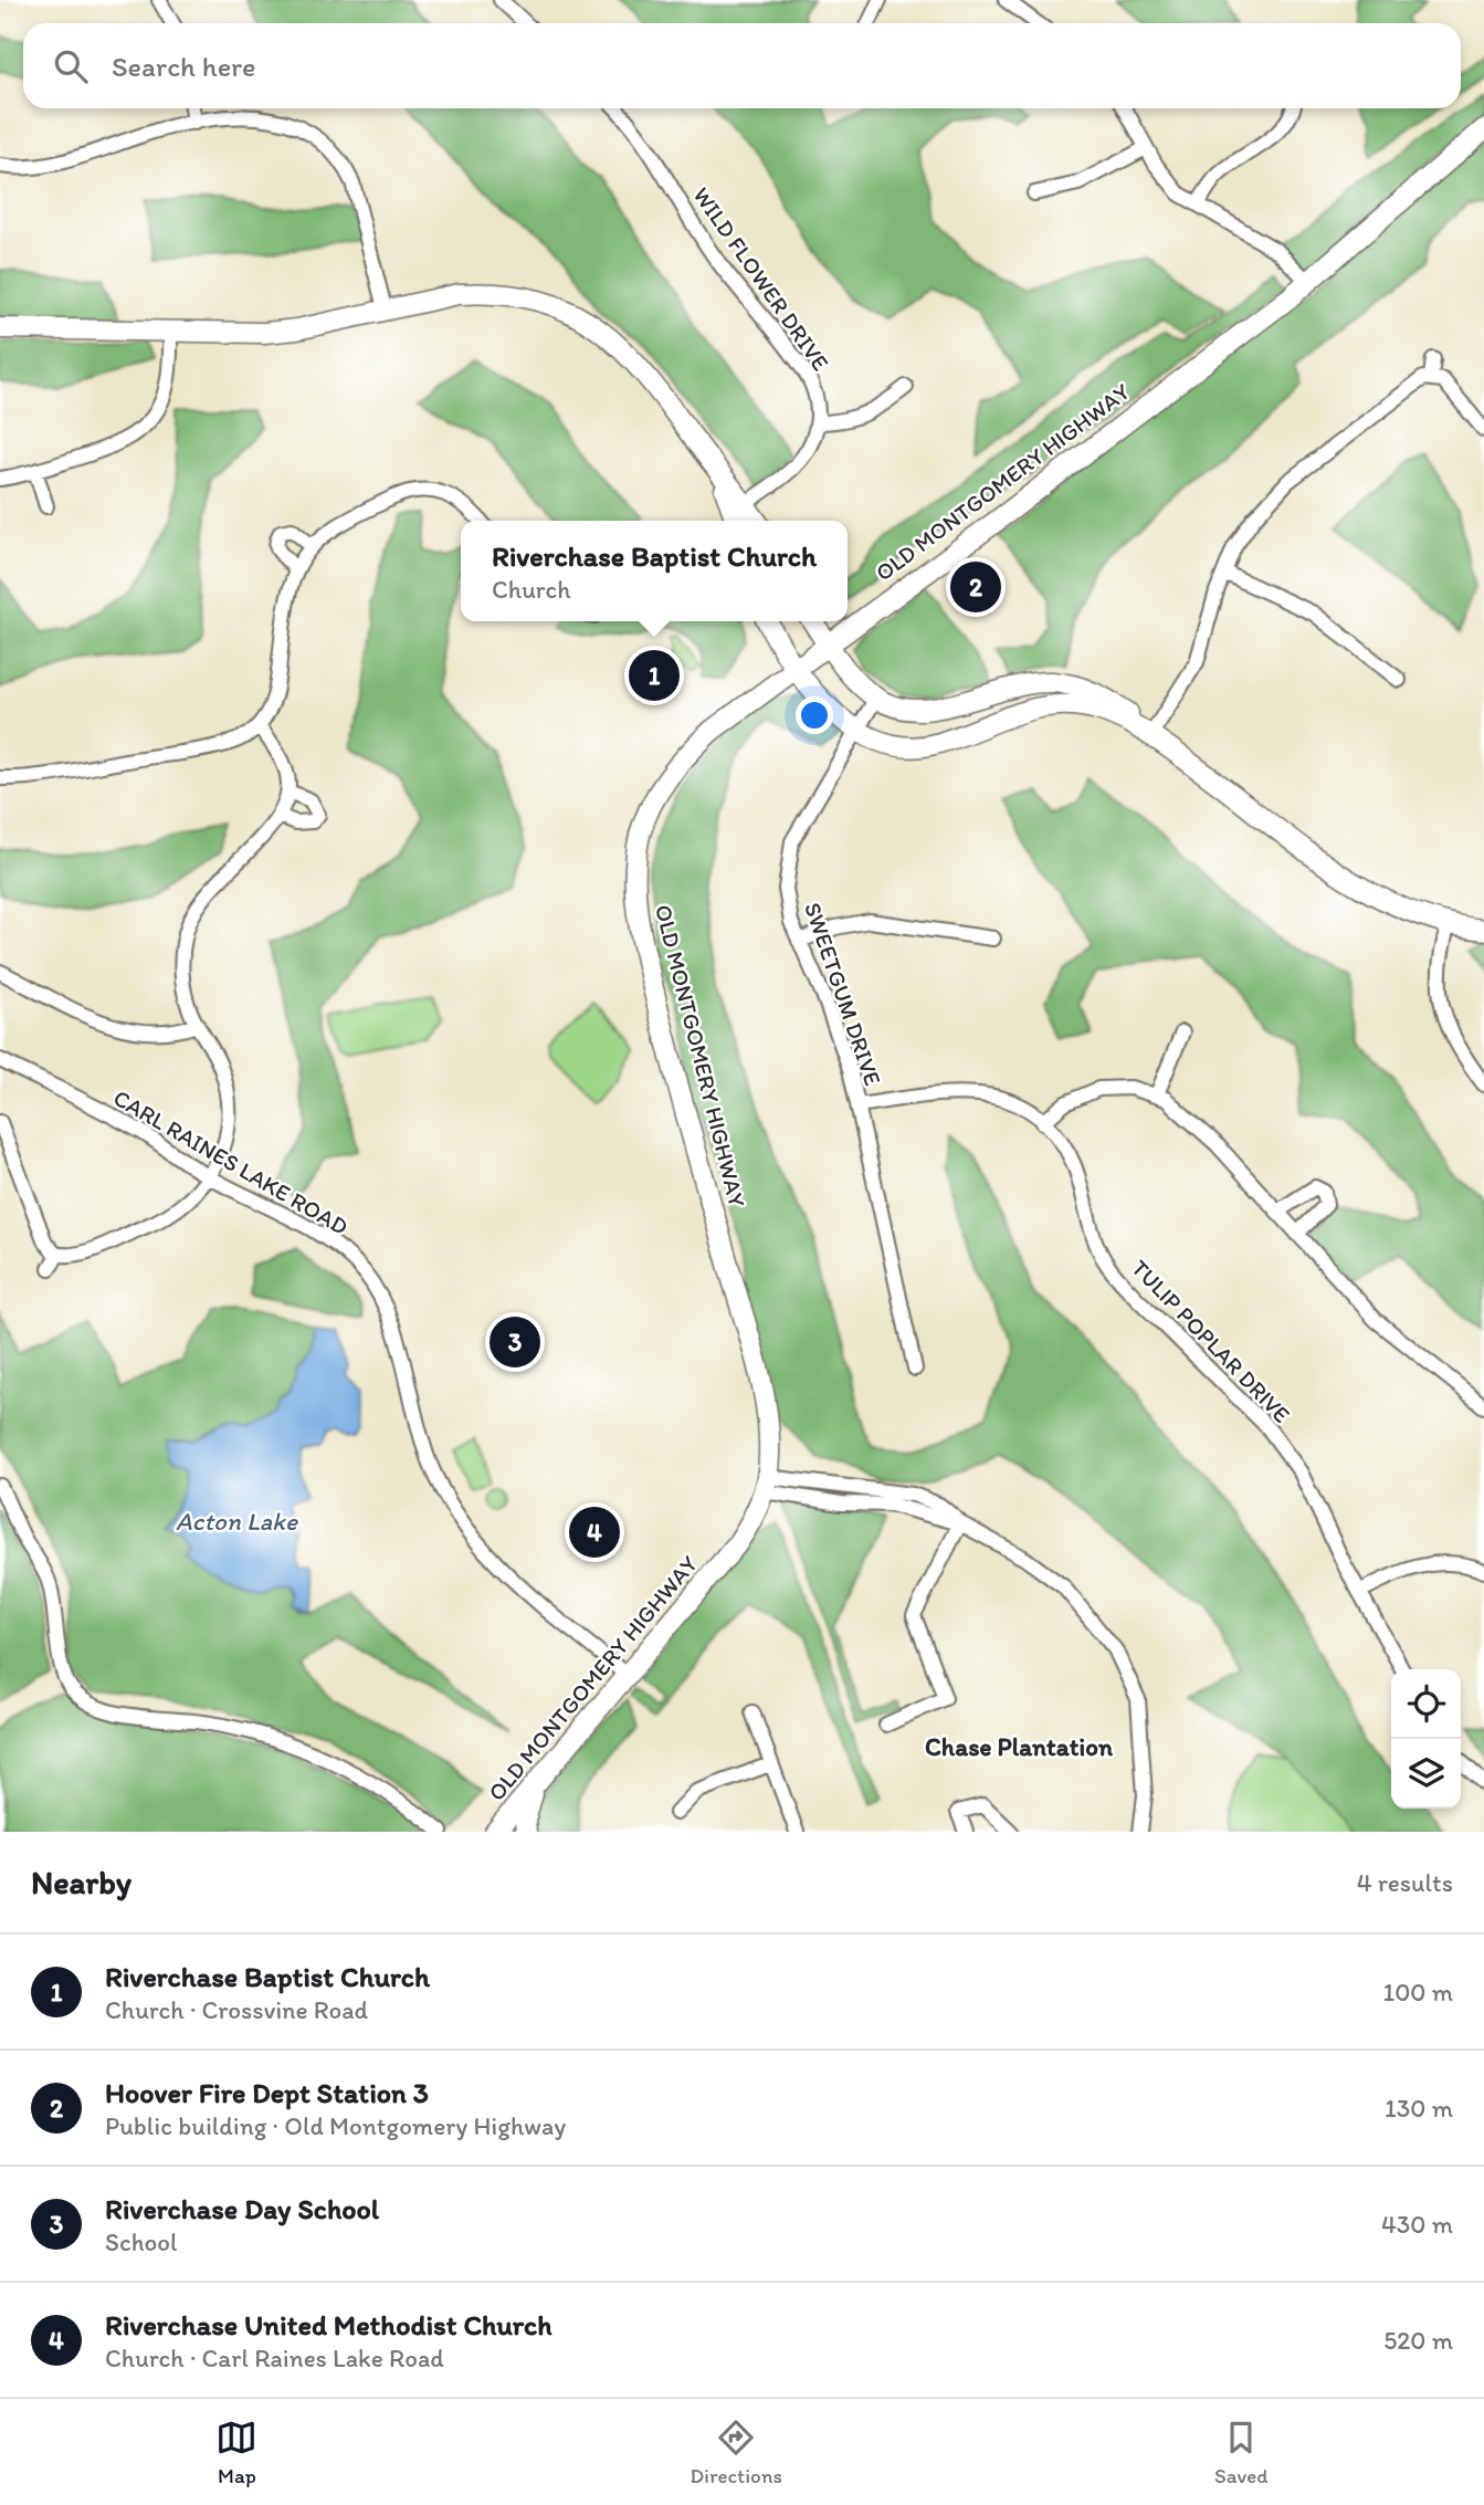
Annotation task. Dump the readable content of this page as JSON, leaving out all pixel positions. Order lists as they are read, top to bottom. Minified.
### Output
{"streets":{"street":["WILD FLOWER DRIVE","OLD MONTGOMERY HIGHWAY","SWEETGUM DRIVE","CARL RAINES LAKE ROAD","TULIP POPLAR DRIVE"]},"crossings":[["OLD MONTGOMERY HIGHWAY","CARL RAINES LAKE ROAD"],["SWEETGUM DRIVE","TULIP POPLAR DRIVE"]],"districts":["Chase Plantation"],"water":["Acton Lake"],"page":{"search":"Search here","popup":["Riverchase Baptist Church","Church"],"pins":["2","1","3","4"],"heading":["Nearby","4 results"],"list":[{"mark":"1","name":"Riverchase Baptist Church","note":"Church · Crossvine Road","value":"100 m"},{"mark":"2","name":"Hoover Fire Dept Station 3","note":"Public building · Old Montgomery Highway","value":"130 m"},{"mark":"3","name":"Riverchase Day School","note":"School","value":"430 m"},{"mark":"4","name":"Riverchase United Methodist Church","note":"Church · Carl Raines Lake Road","value":"520 m"}],"nav":["Map","Directions","Saved"]}}
